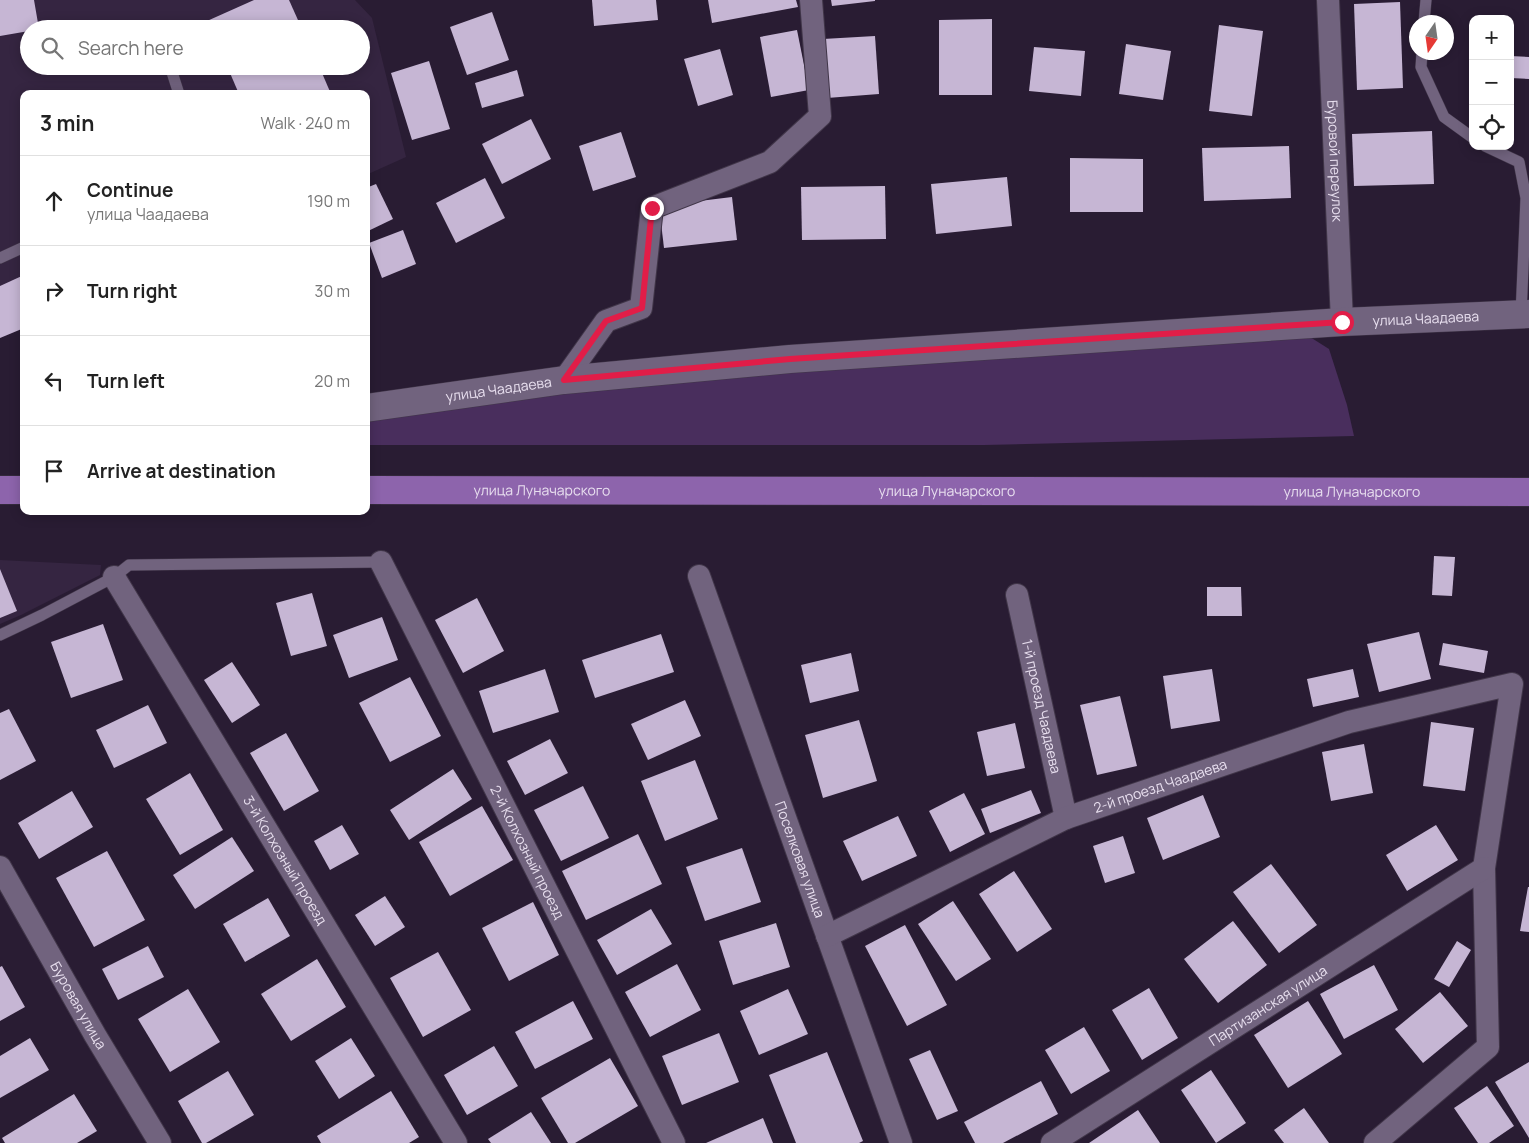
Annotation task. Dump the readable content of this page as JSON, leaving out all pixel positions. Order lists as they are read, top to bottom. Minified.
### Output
{"streets":{"main road":["улица Луначарского"],"street":["Буровой переулок","улица Чаадаева","1-й проезд Чаадаева","2-й проезд Чаадаева","2-й Колхозный проезд","3-й Колхозный проезд","Поселковая улица","Буровая улица","Партизанская улица"]},"crossings":[["Буровой переулок","улица Чаадаева"],["1-й проезд Чаадаева","2-й проезд Чаадаева"],["2-й проезд Чаадаева","Поселковая улица"],["2-й проезд Чаадаева","Партизанская улица"]],"north":"bottom","page":{"map_buttons":["+","−"],"search":"Search here","heading":["3 min","Walk · 240 m"],"list":[["Continue","улица Чаадаева","190 m"],["Turn right","30 m"],["Turn left","20 m"],"Arrive at destination"]}}
